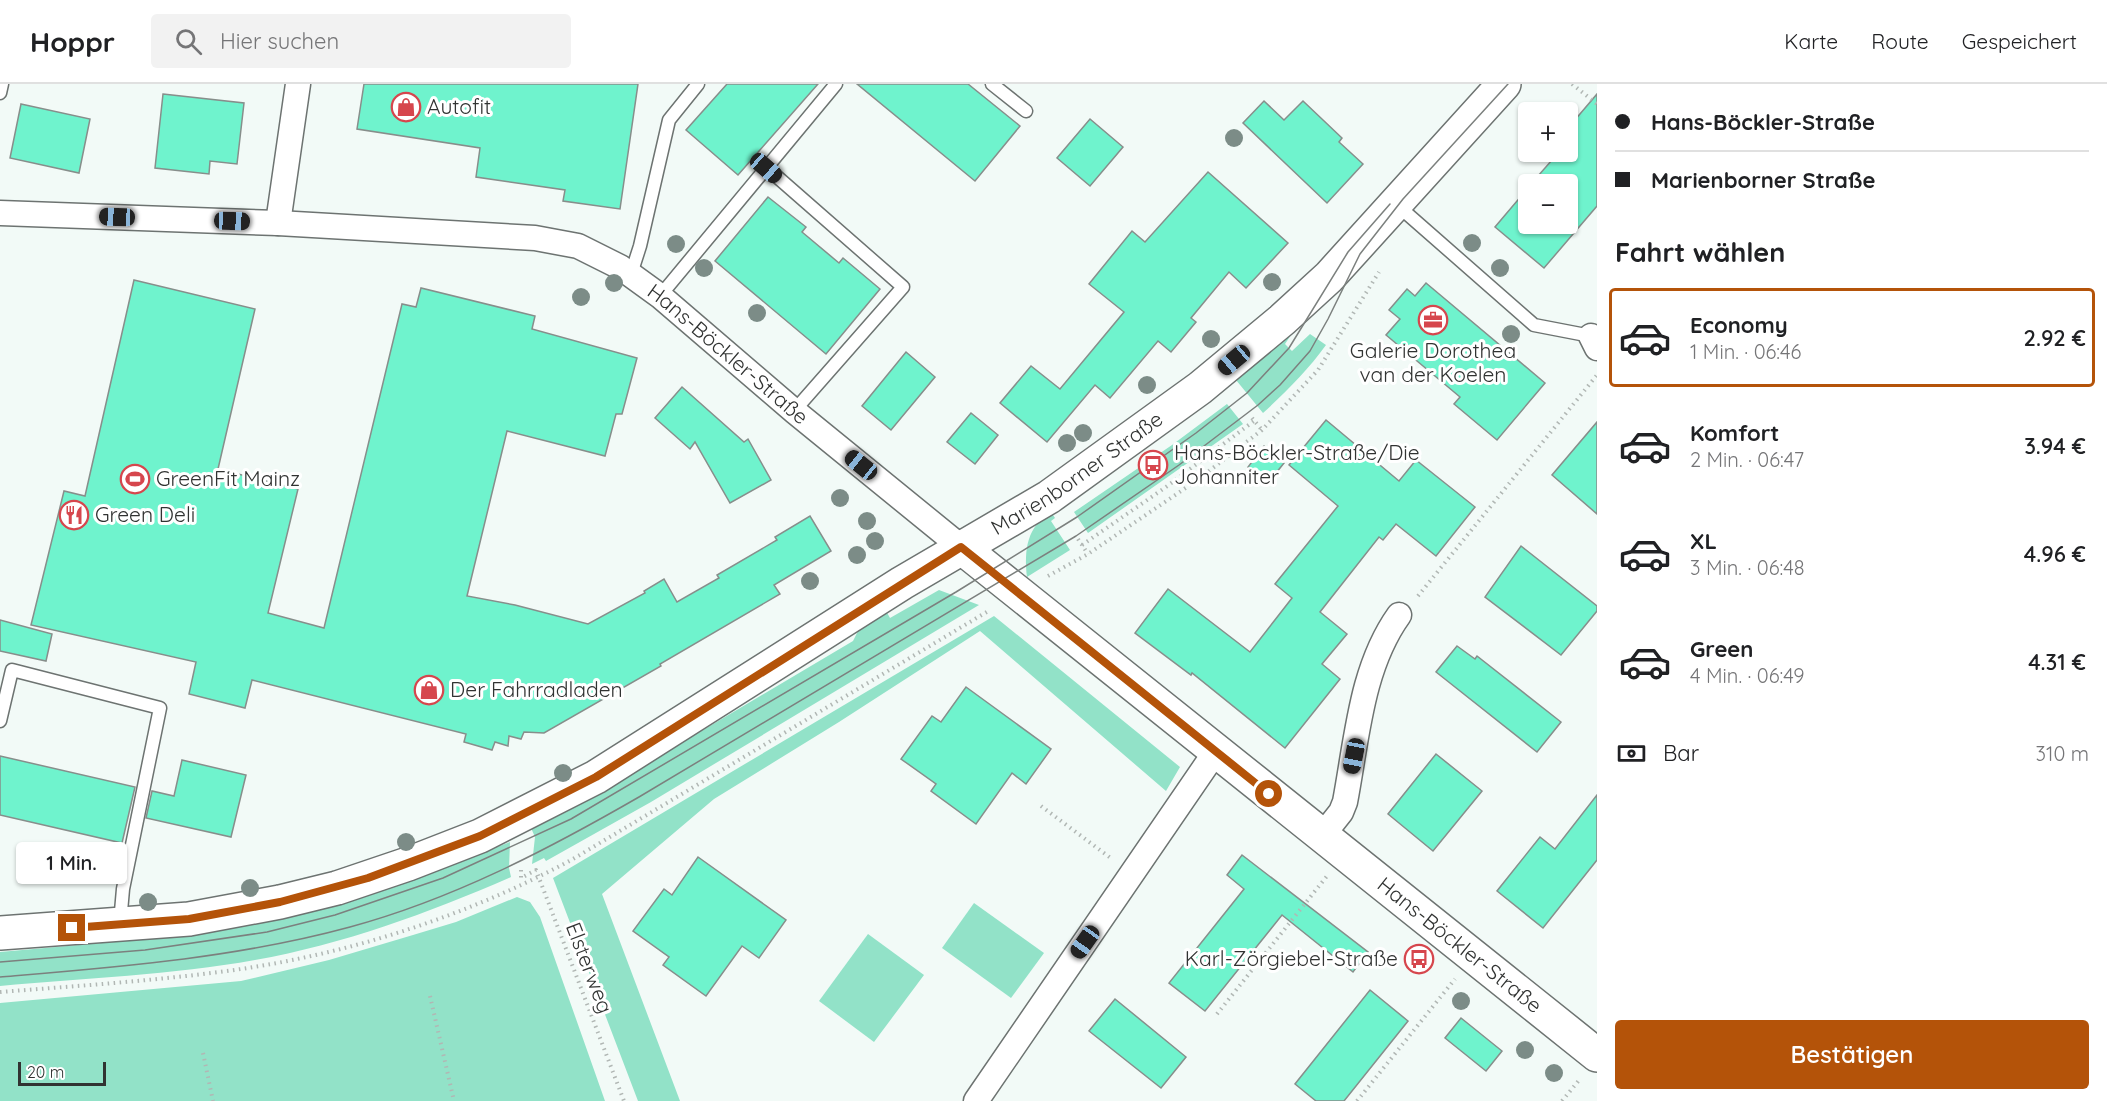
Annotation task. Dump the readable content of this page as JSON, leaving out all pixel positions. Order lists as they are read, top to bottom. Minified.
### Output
{"streets":{"street":["Hans-Böckler-Straße","Marienborner Straße"],"path":["Elsterweg"]},"crossings":[["Hans-Böckler-Straße","Marienborner Straße"]],"places":{"shop":["Autofit","Der Fahrradladen"],"office":["Galerie Dorothea van der Koelen"],"bus stop":["Hans-Böckler-Straße/Die Johanniter","Karl-Zörgiebel-Straße"],"sports":["GreenFit Mainz"],"restaurant":["Green Deli"]},"scale_bar":"20 m","page":{"header":"Hoppr","search":"Hier suchen","nav":["Karte","Route","Gespeichert"],"banner":["Hans-Böckler-Straße","Marienborner Straße"],"map_buttons":["+","−"],"heading":"Fahrt wählen","list":[{"name":"Economy","note":"1 Min. · 06:46","value":"2.92 €"},{"name":"Komfort","note":"2 Min. · 06:47","value":"3.94 €"},{"name":"XL","note":"3 Min. · 06:48","value":"4.96 €"},{"name":"Green","note":"4 Min. · 06:49","value":"4.31 €"}],"pay":["Bar","310 m"],"bubble":"1 Min.","buttons":"Bestätigen","scale":"20 m"}}
